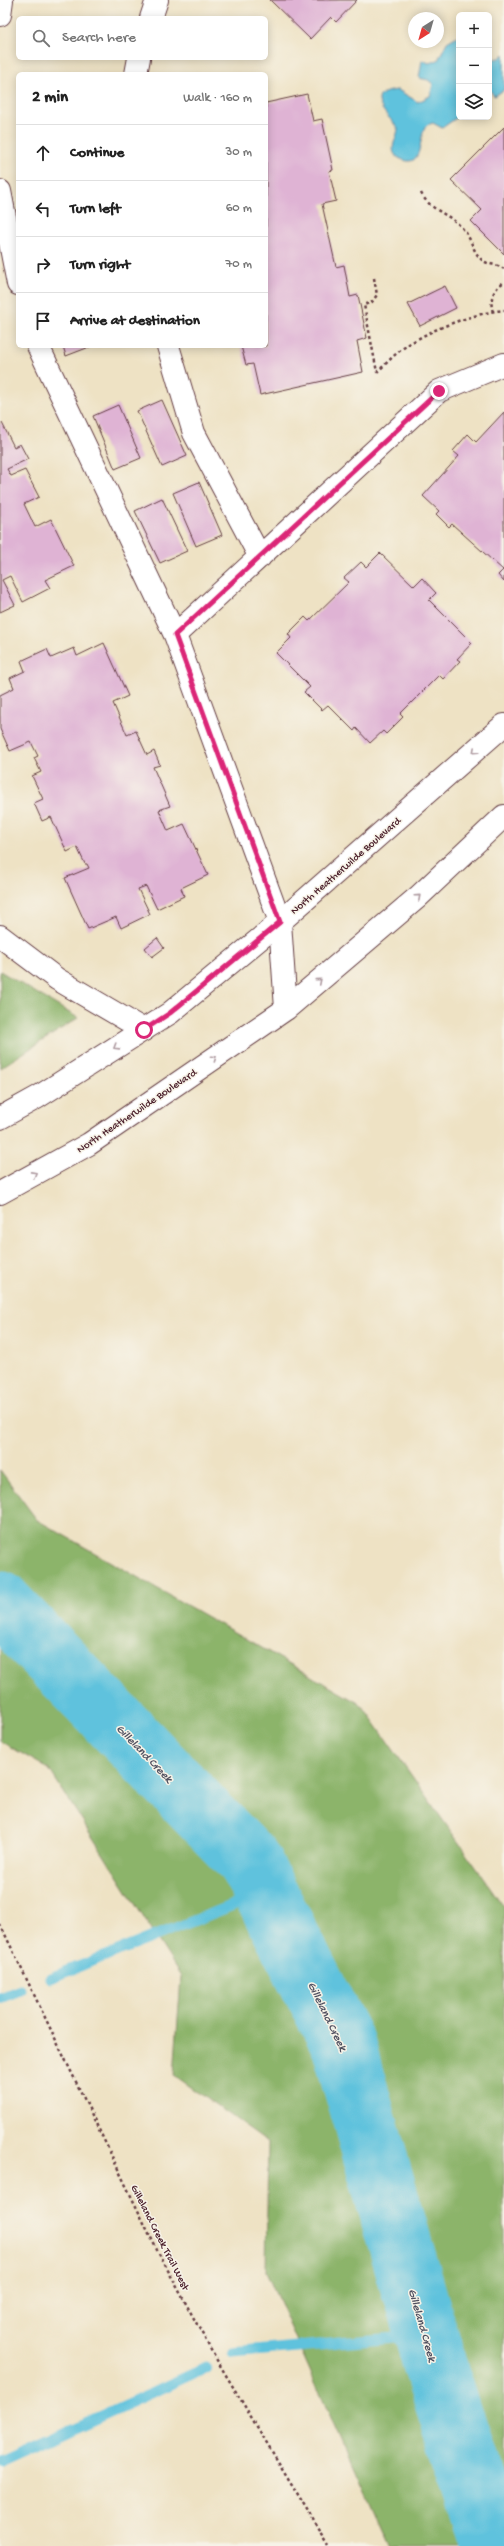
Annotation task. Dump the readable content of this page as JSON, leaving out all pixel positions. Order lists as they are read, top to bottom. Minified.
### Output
{"streets":{"main road":["North Heatherwilde Boulevard"],"path":["Gilleland Creek Trail West"]},"water":["Gilleland Creek"],"north":"bottom left","page":{"map_buttons":["+","−"],"search":"Search here","heading":["2 min","Walk · 160 m"],"list":[["Continue","30 m"],["Turn left","60 m"],["Turn right","70 m"],"Arrive at destination"]}}
